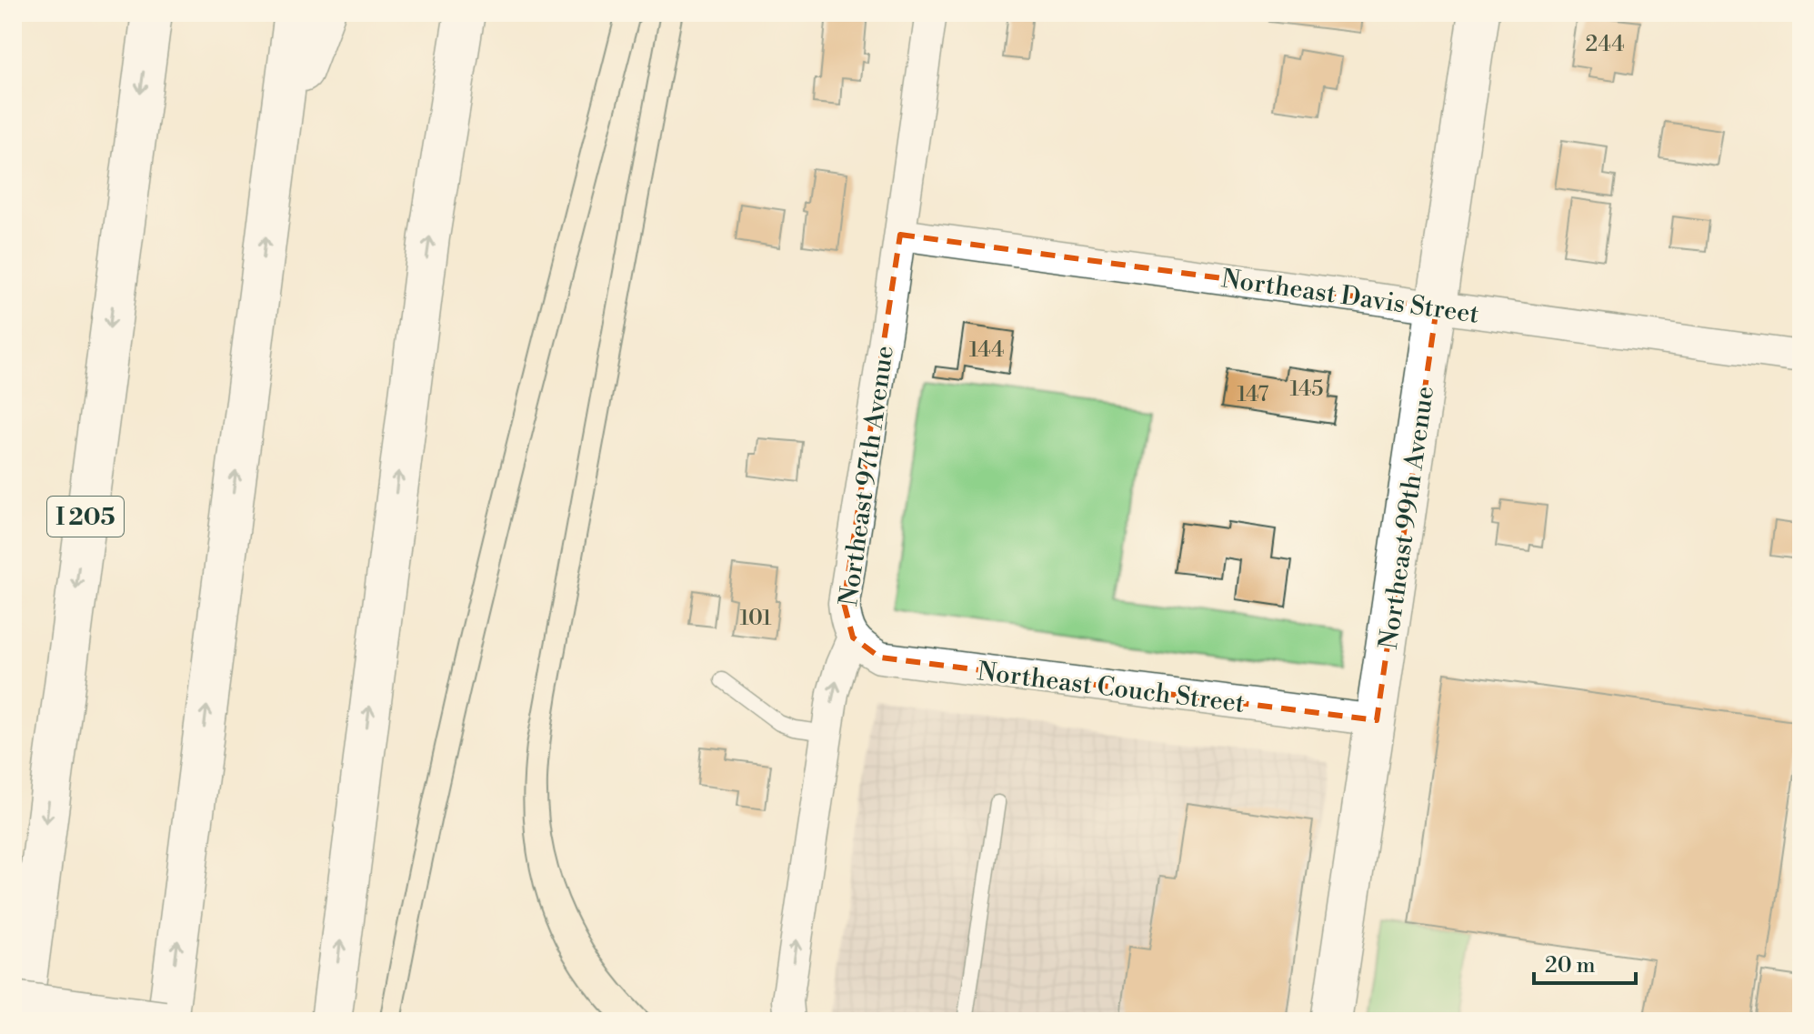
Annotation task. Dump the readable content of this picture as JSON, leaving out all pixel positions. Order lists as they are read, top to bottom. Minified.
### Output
{"streets":{"main road":["I 205","Northeast 99th Avenue"],"street":["Northeast Davis Street","Northeast 97th Avenue","Northeast Couch Street"]},"crossings":[["Northeast Davis Street","Northeast 97th Avenue"],["Northeast Davis Street","Northeast 99th Avenue"],["Northeast 97th Avenue","Northeast Couch Street"],["Northeast 99th Avenue","Northeast Couch Street"]],"one_way":["Northeast 97th Avenue"],"house_numbers":["244","144","145","147","101"],"scale_bar":"20 m"}
